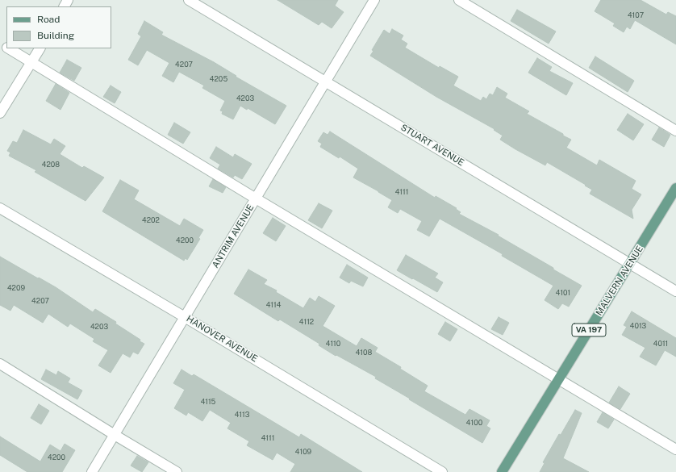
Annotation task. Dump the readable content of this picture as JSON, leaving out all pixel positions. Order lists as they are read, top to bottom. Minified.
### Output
{"streets":{"main road":["MALVERN AVENUE","VA 197"],"street":["STUART AVENUE","ANTRIM AVENUE","HANOVER AVENUE"]},"crossings":[["STUART AVENUE","ANTRIM AVENUE"],["STUART AVENUE","MALVERN AVENUE"],["ANTRIM AVENUE","HANOVER AVENUE"]],"house_numbers":["4107","4207","4205","4203","4208","4111","4202","4200","4209","4101","4207","4114","4112","4013","4203","4110","4011","4108","4115","4113","4100","4111","4109","4200"],"legend":["Road","Building"]}
